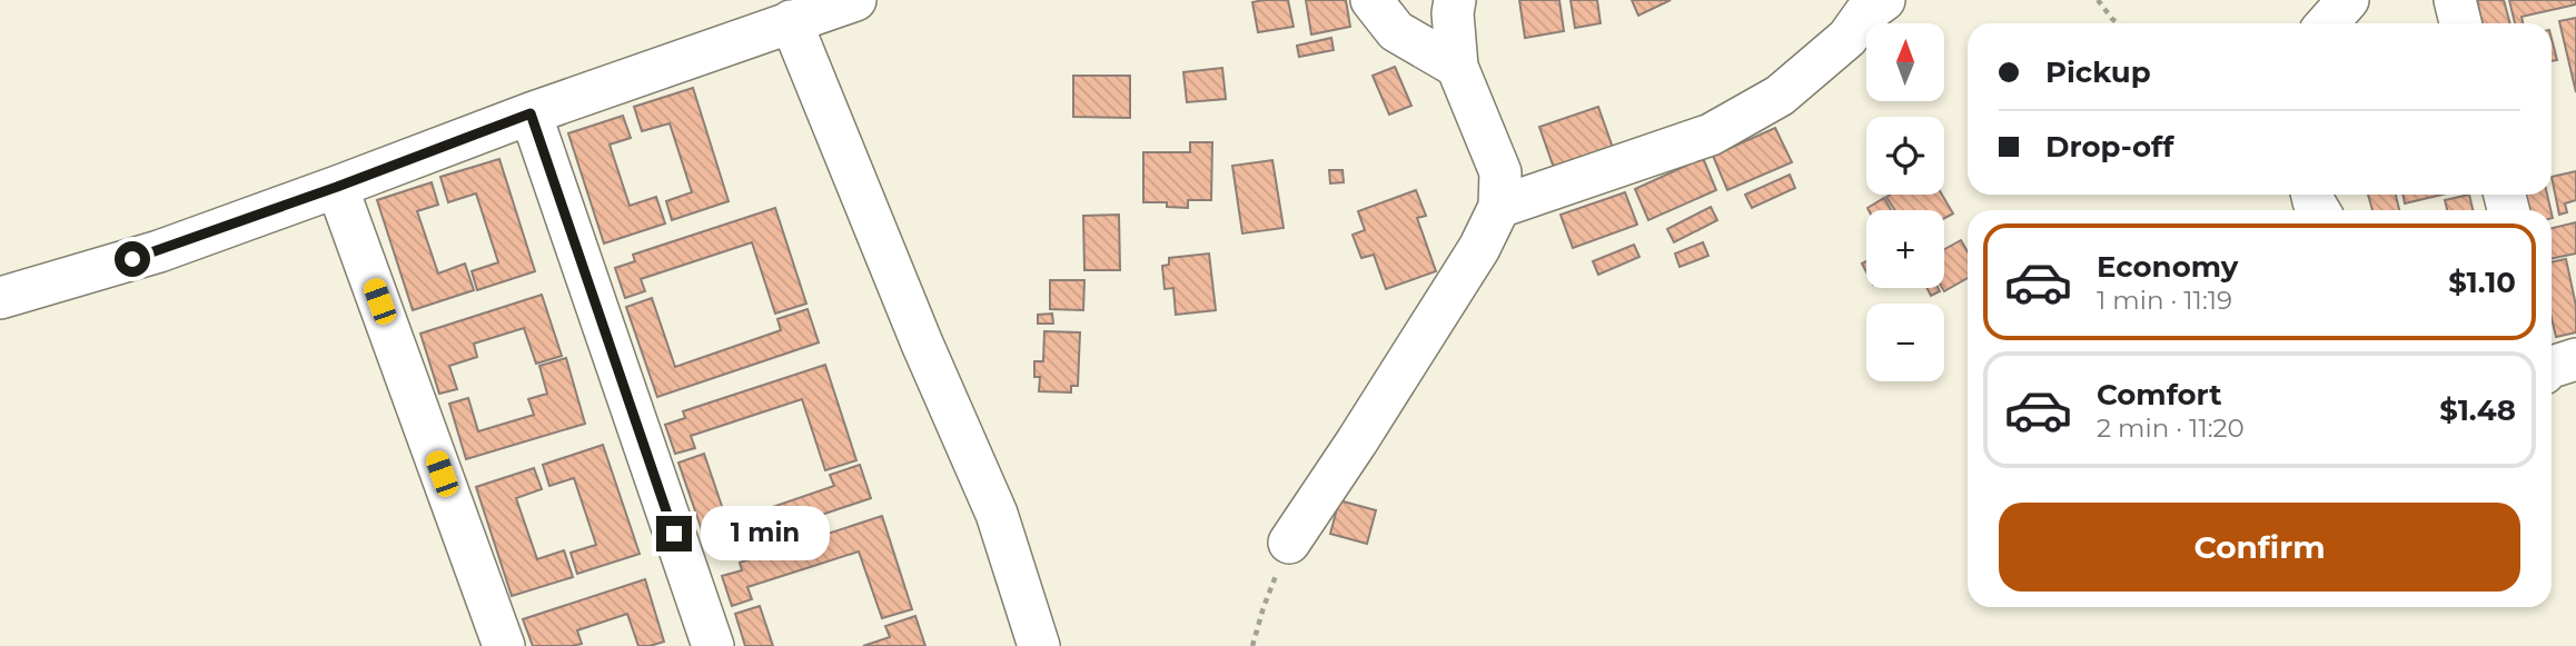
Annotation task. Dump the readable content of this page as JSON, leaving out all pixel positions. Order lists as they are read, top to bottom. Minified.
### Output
{"north":"top","page":{"map_buttons":["+","−"],"banner":["Pickup","Drop-off"],"list":[{"name":"Economy","note":"1 min · 11:19","value":"$1.10"},{"name":"Comfort","note":"2 min · 11:20","value":"$1.48"}],"buttons":"Confirm","bubble":"1 min"}}
